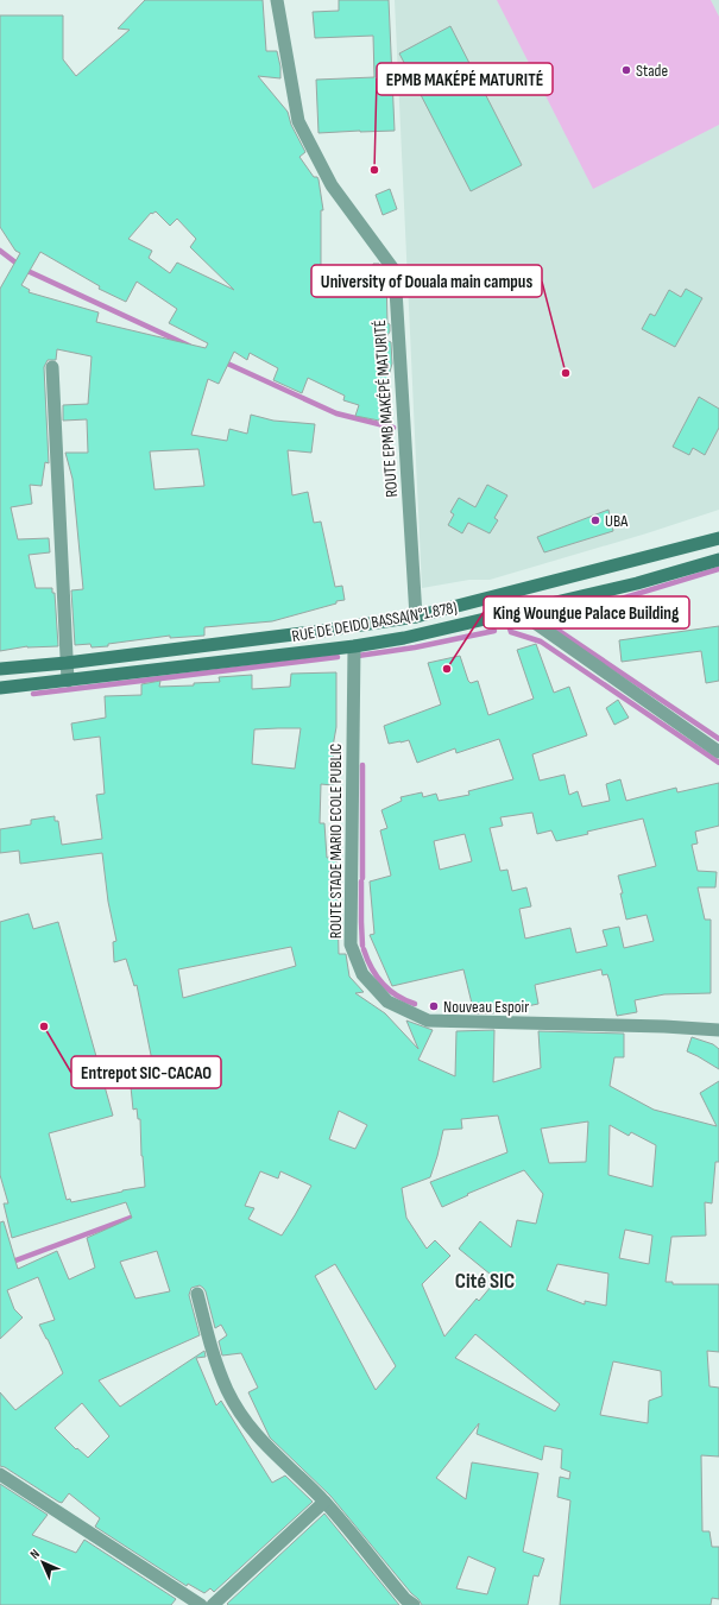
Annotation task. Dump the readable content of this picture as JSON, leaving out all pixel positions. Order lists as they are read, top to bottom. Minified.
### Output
{"streets":{"main road":["RUE DE DEIDO BASSA(N°1.878)"],"street":["ROUTE EPMB MAKÉPÉ MATURITÉ","ROUTE STADE MARIO ECOLE PUBLIC"]},"crossings":[["RUE DE DEIDO BASSA(N°1.878)","ROUTE STADE MARIO ECOLE PUBLIC"]],"districts":["Cité SIC"],"places":["Stade","EPMB MAKÉPÉ MATURITÉ","University of Douala main campus","UBA","King Woungue Palace Building","Nouveau Espoir","Entrepot SIC-CACAO"],"north":"top left"}
